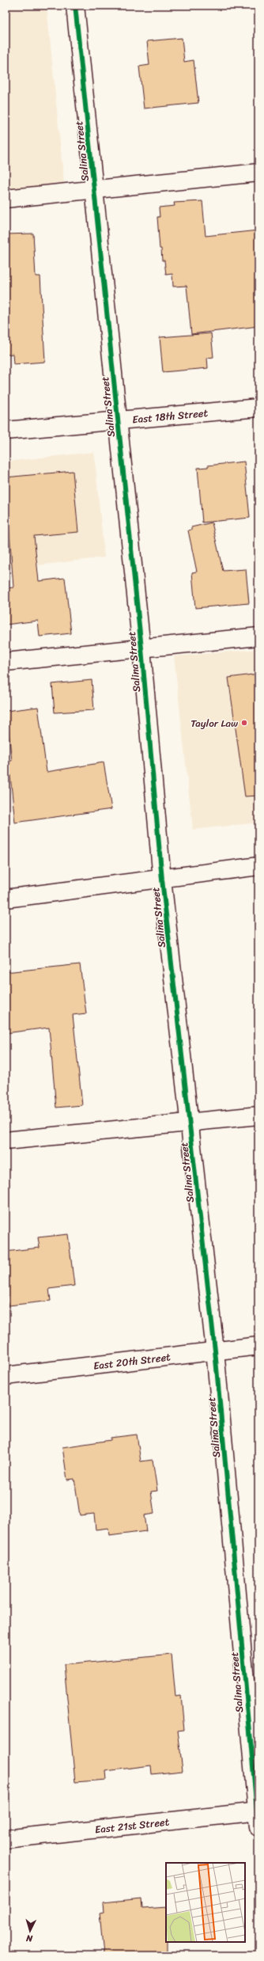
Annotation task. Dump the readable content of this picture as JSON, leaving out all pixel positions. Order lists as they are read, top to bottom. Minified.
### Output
{"streets":{"street":["Salina Street","East 18th Street","East 20th Street","East 21st Street"]},"crossings":[["Salina Street","East 18th Street"],["Salina Street","East 20th Street"],["Salina Street","East 21st Street"]],"places":["Taylor Law"],"north":"bottom"}
